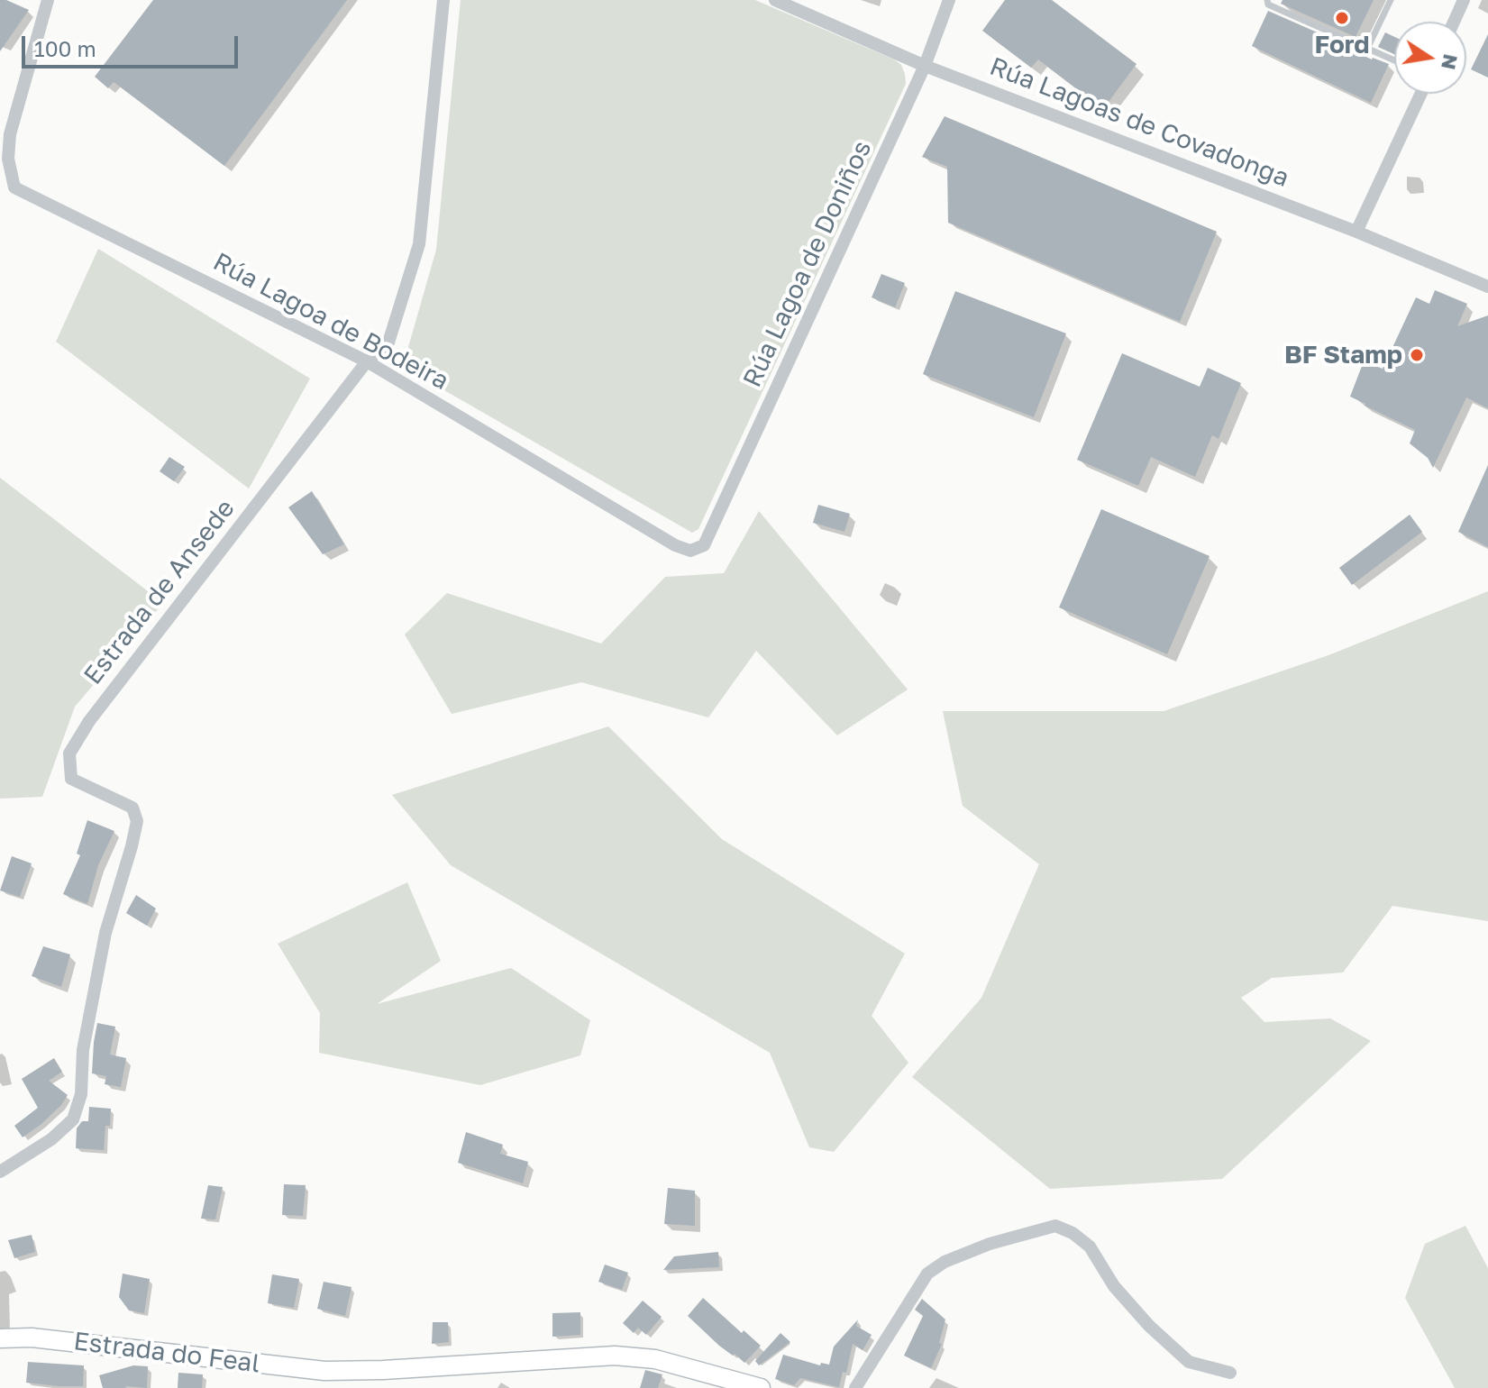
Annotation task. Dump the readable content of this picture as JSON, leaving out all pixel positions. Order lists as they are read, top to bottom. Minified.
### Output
{"streets":{"main road":["Estrada do Feal"],"street":["Rúa Lagoas de Covadonga","Rúa Lagoa de Doniños","Rúa Lagoa de Bodeira","Estrada de Ansede"]},"crossings":[["Rúa Lagoas de Covadonga","Rúa Lagoa de Doniños"],["Rúa Lagoa de Doniños","Rúa Lagoa de Bodeira"],["Rúa Lagoa de Bodeira","Estrada de Ansede"]],"places":["Ford","BF Stamp"],"scale_bar":"100 m","north":"right"}
